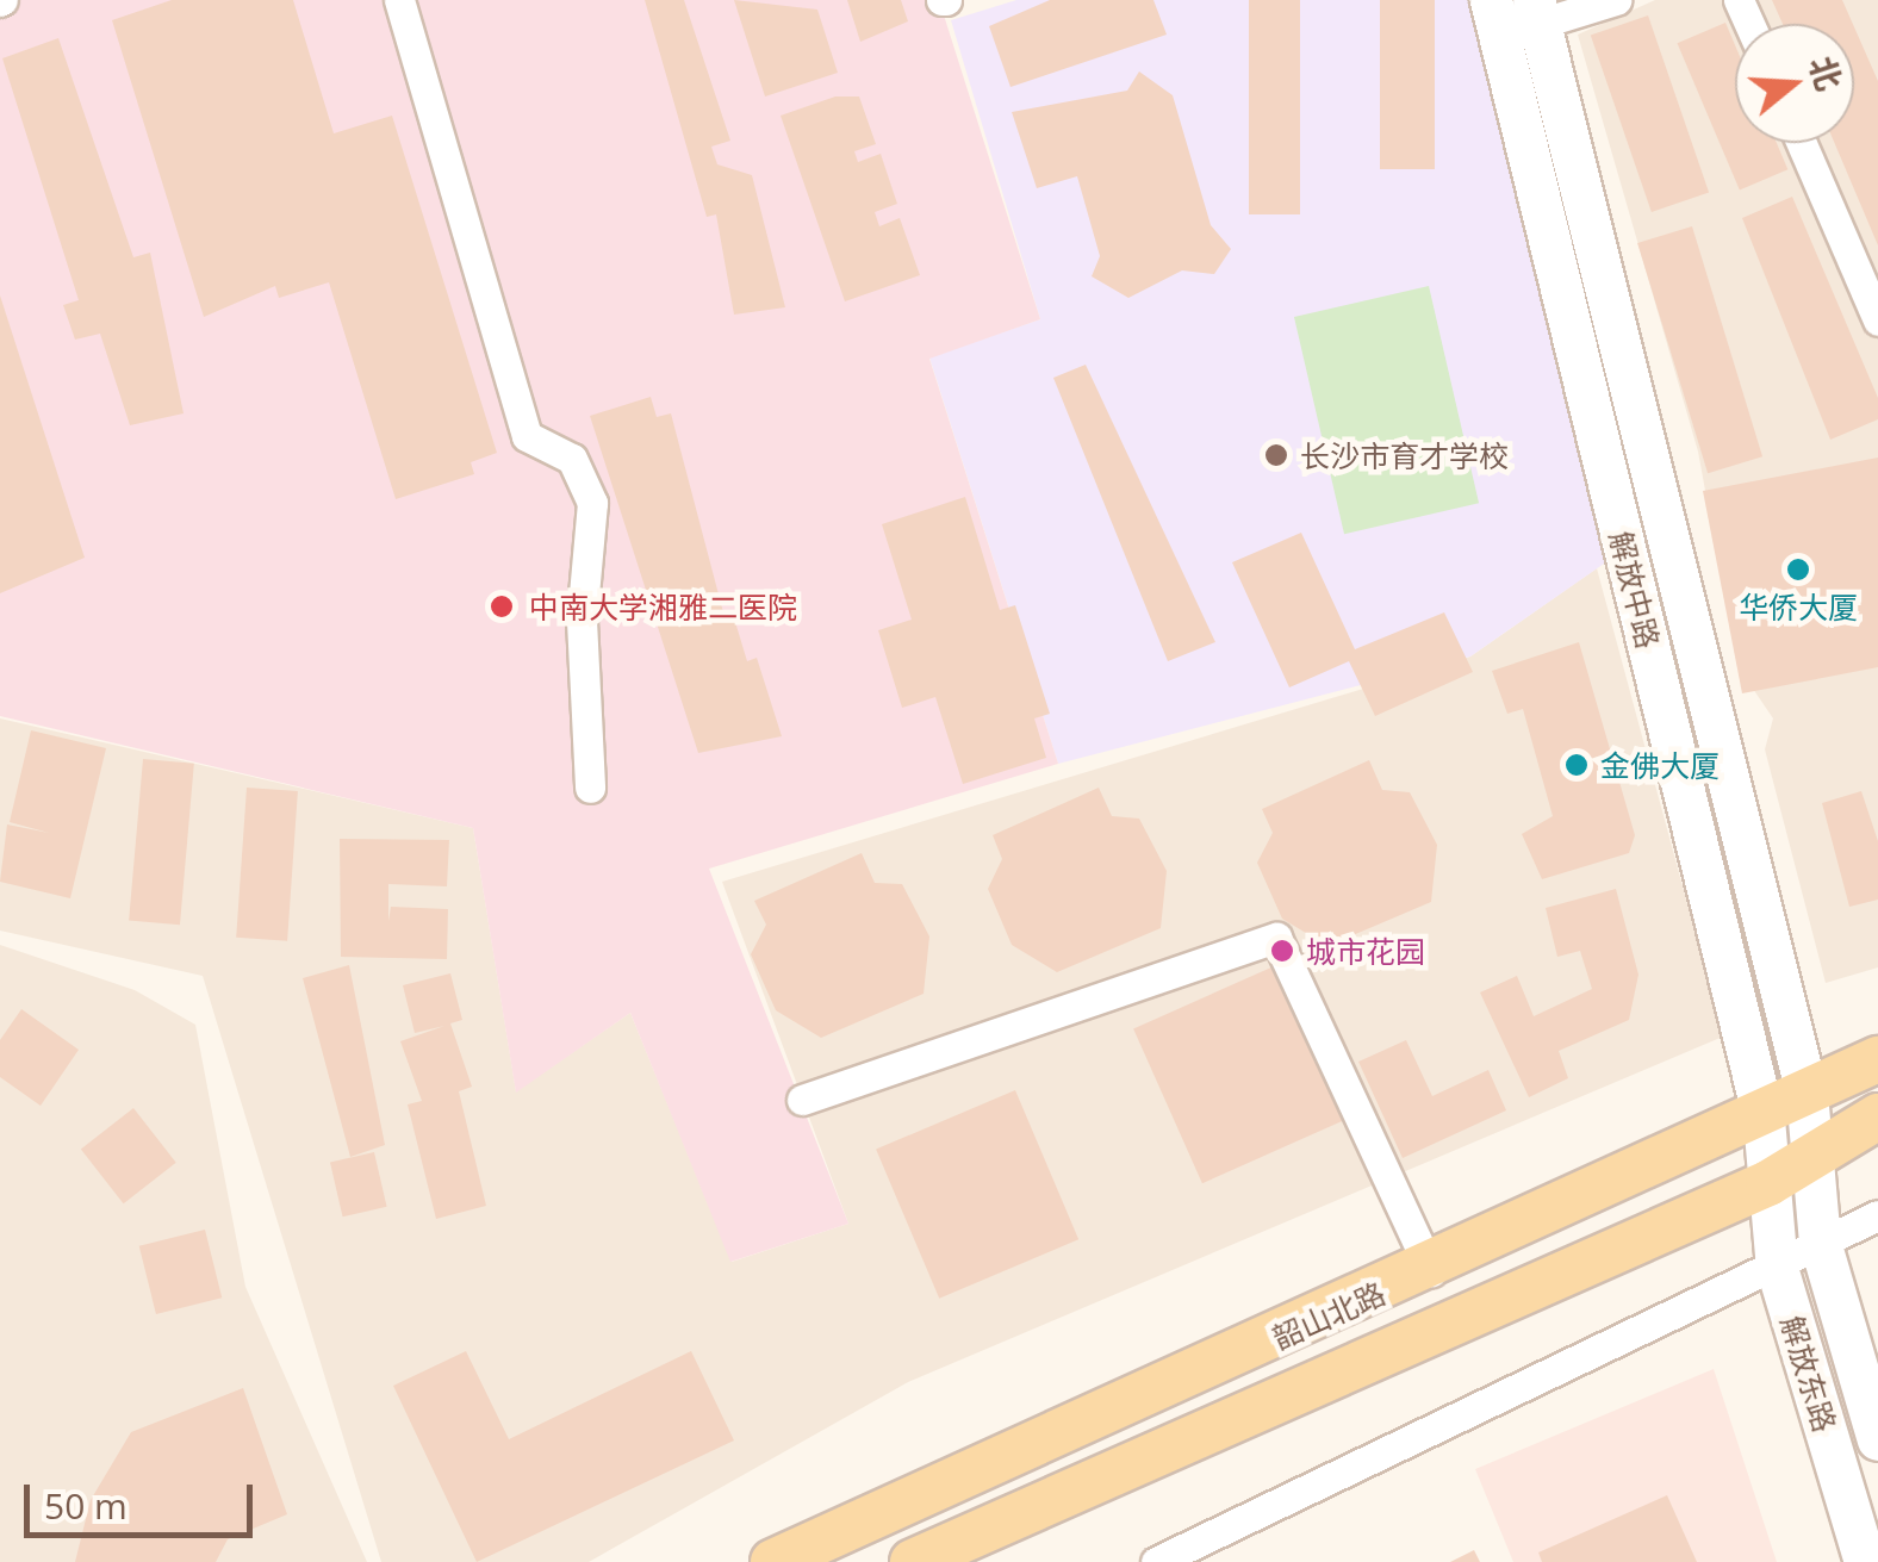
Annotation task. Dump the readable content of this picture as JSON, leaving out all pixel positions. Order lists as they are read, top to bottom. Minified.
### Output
{"streets":{"main road":["解放中路","韶山北路","解放东路"]},"crossings":[["解放中路","韶山北路"],["解放中路","解放东路"],["韶山北路","解放东路"]],"places":["长沙市育才学校","华侨大厦","中南大学湘雅二医院","金佛大厦","城市花园"],"scale_bar":"50 m","north":"right"}
